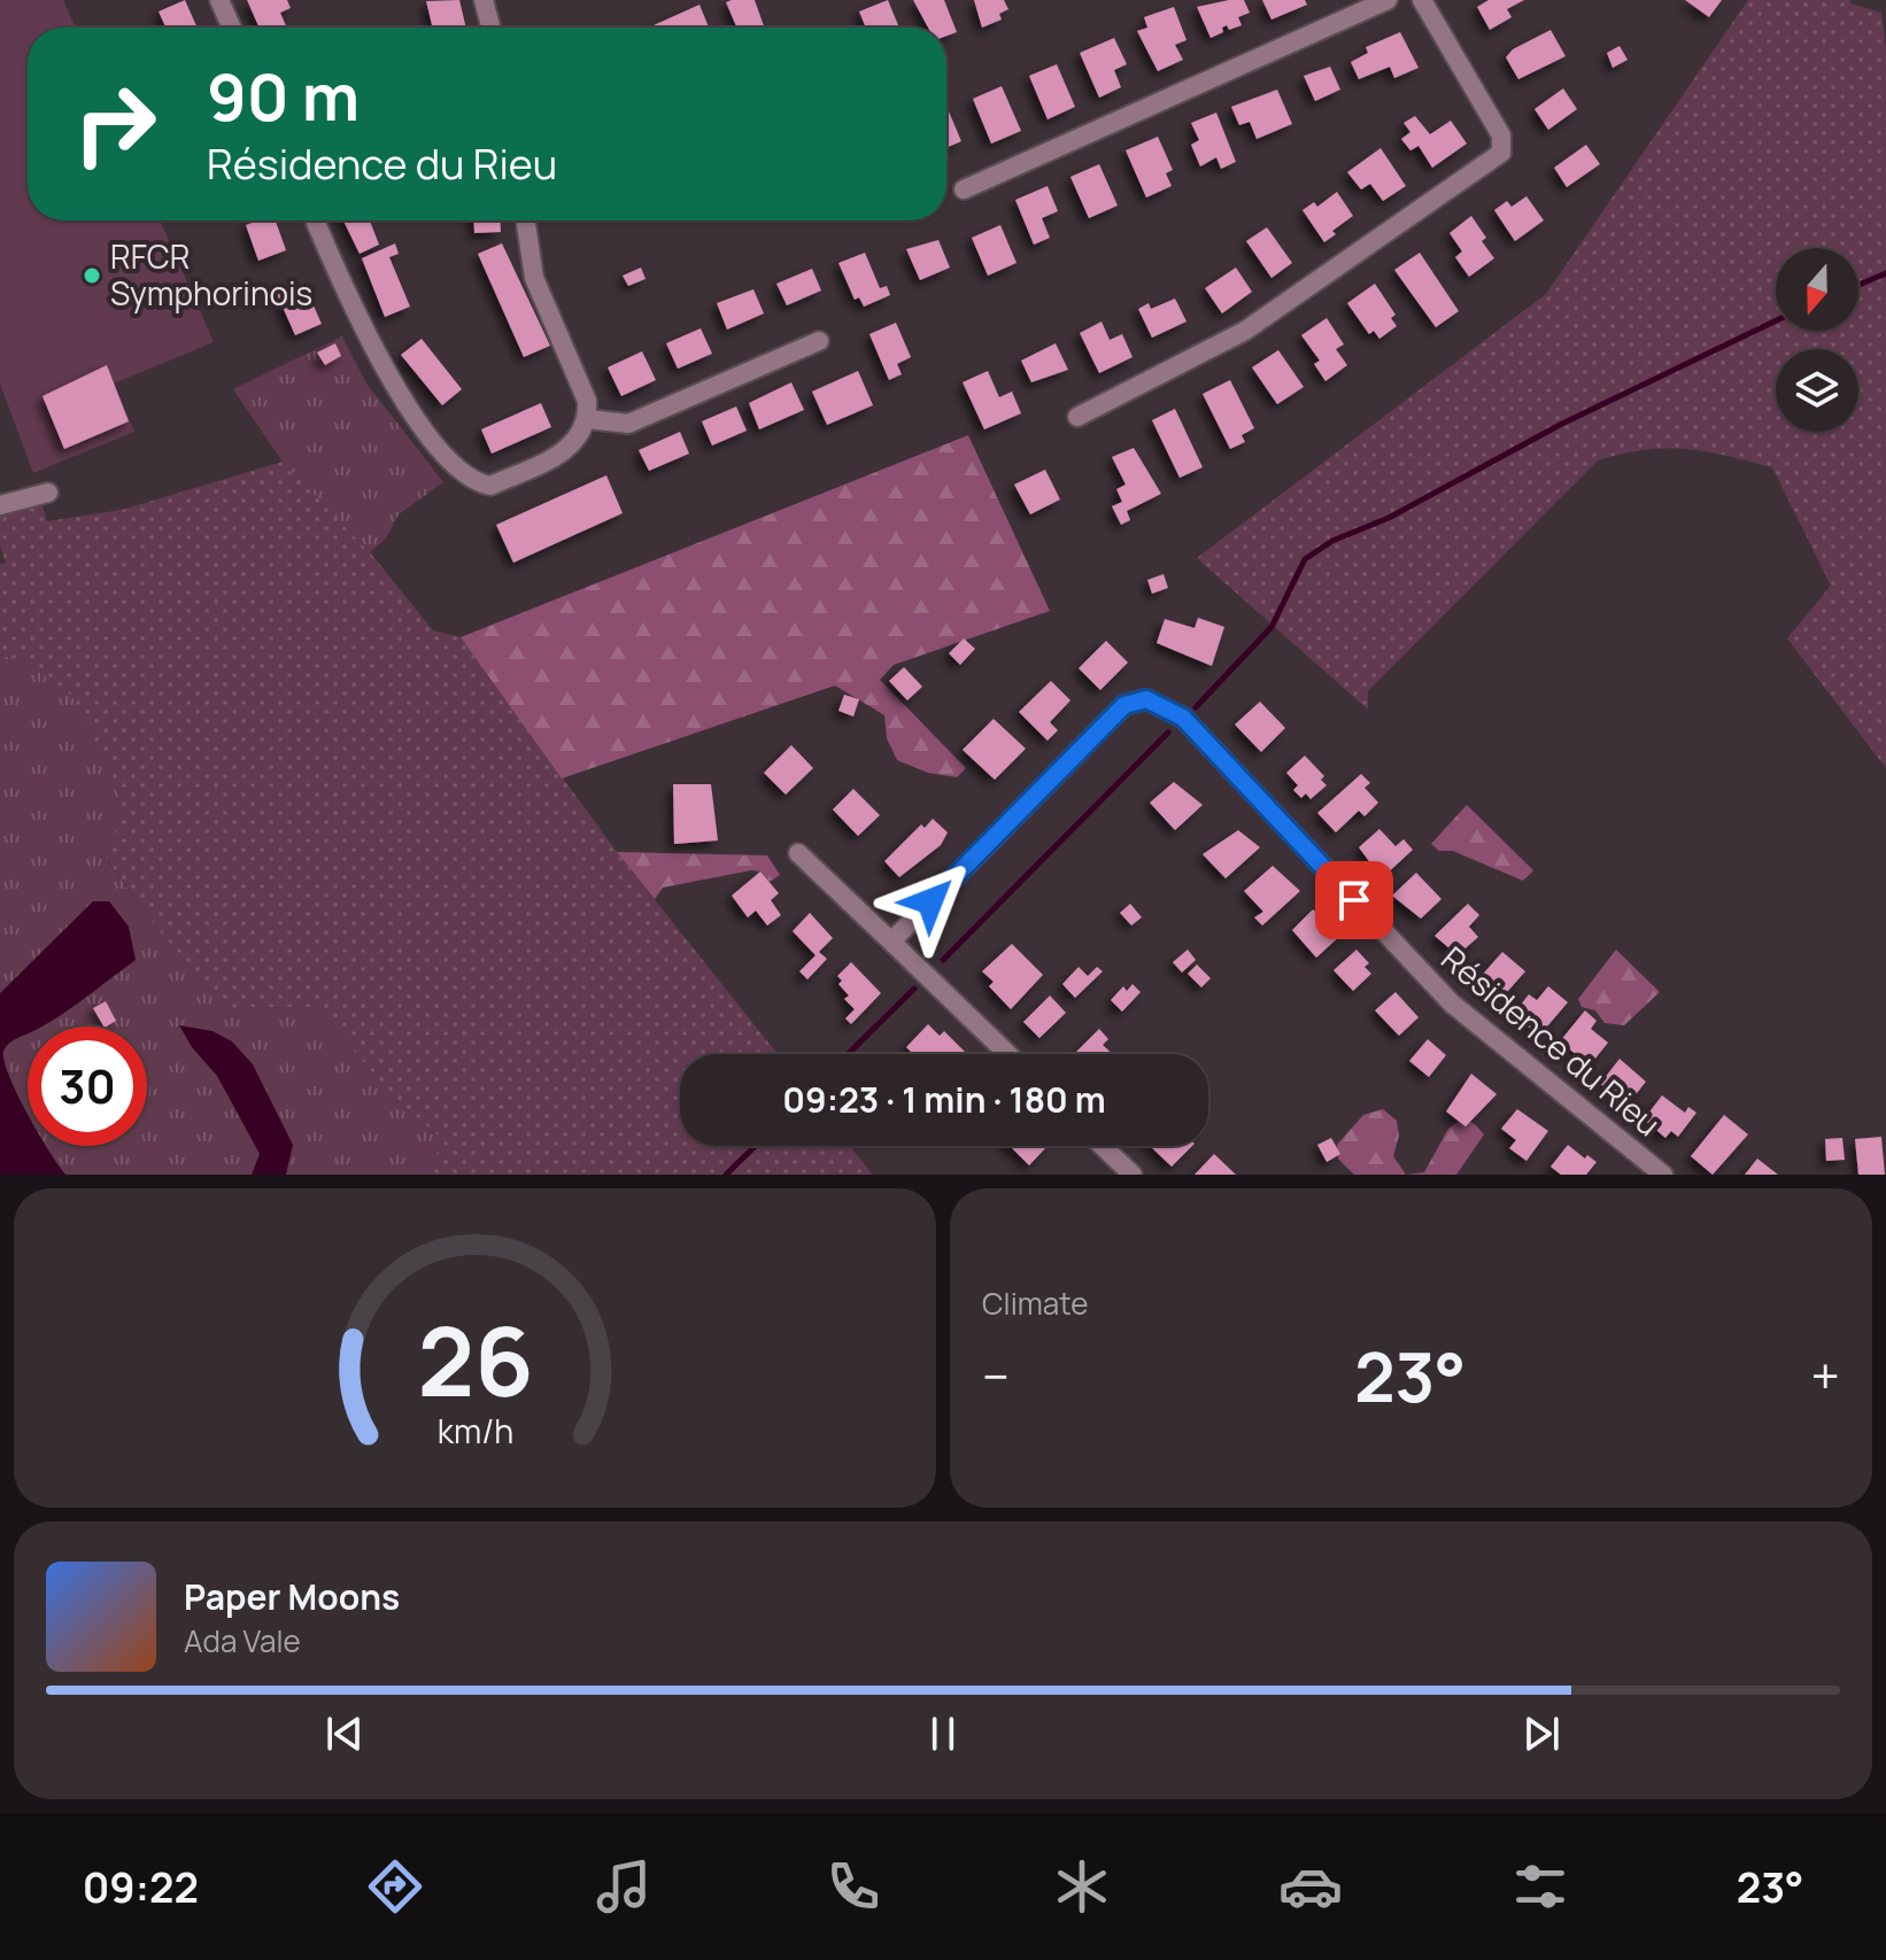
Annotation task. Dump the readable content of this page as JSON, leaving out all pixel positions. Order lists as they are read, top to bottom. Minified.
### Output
{"streets":{"street":["Résidence du Rieu"]},"places":["RFCR Symphorinois"],"north":"bottom","page":{"turn":["90 m","Résidence du Rieu"],"limit":"30","trip":"09:23 · 1 min · 180 m","tile":"Climate","heat":["−","23°","+"],"song":["Paper Moons","Ada Vale"],"tabs":["09:22","23°"],"gauge":["26","km/h"]}}
